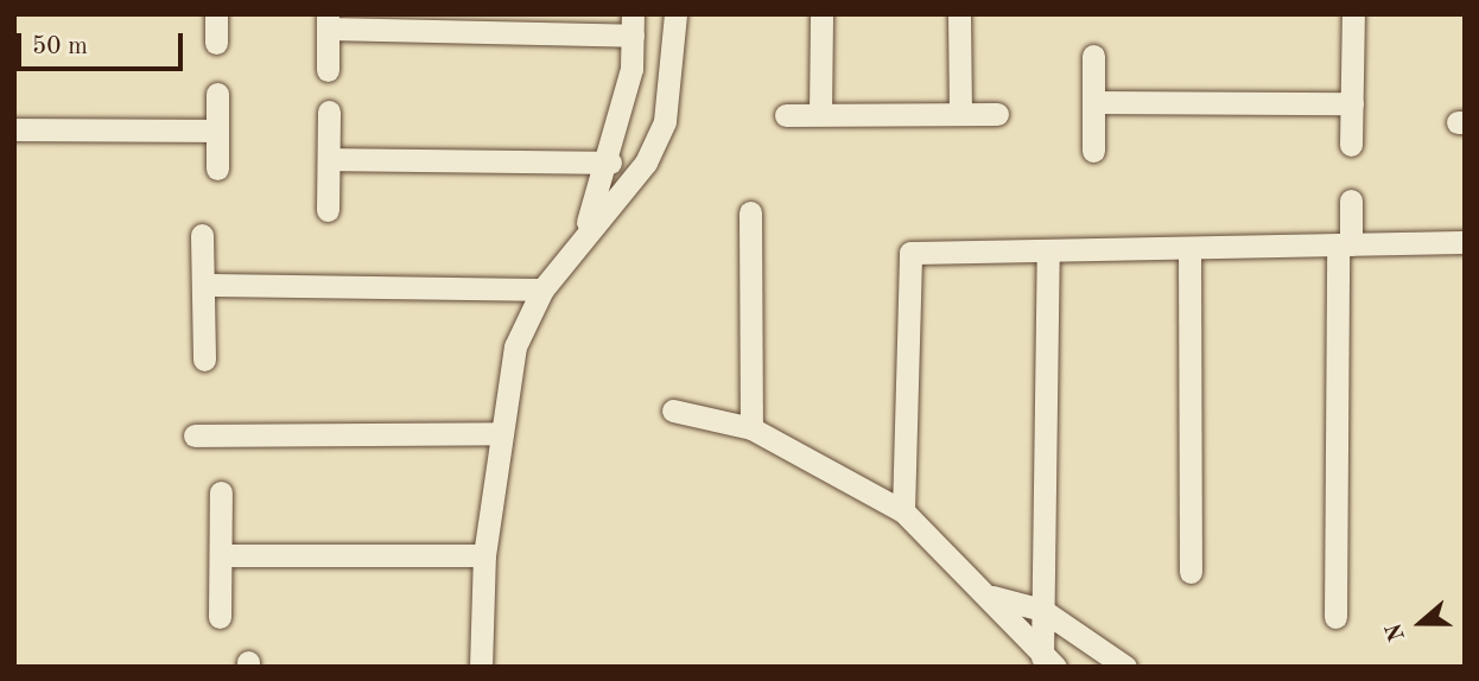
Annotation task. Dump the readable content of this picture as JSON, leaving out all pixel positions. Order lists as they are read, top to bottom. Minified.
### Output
{"scale_bar":"50 m","north":"left"}
